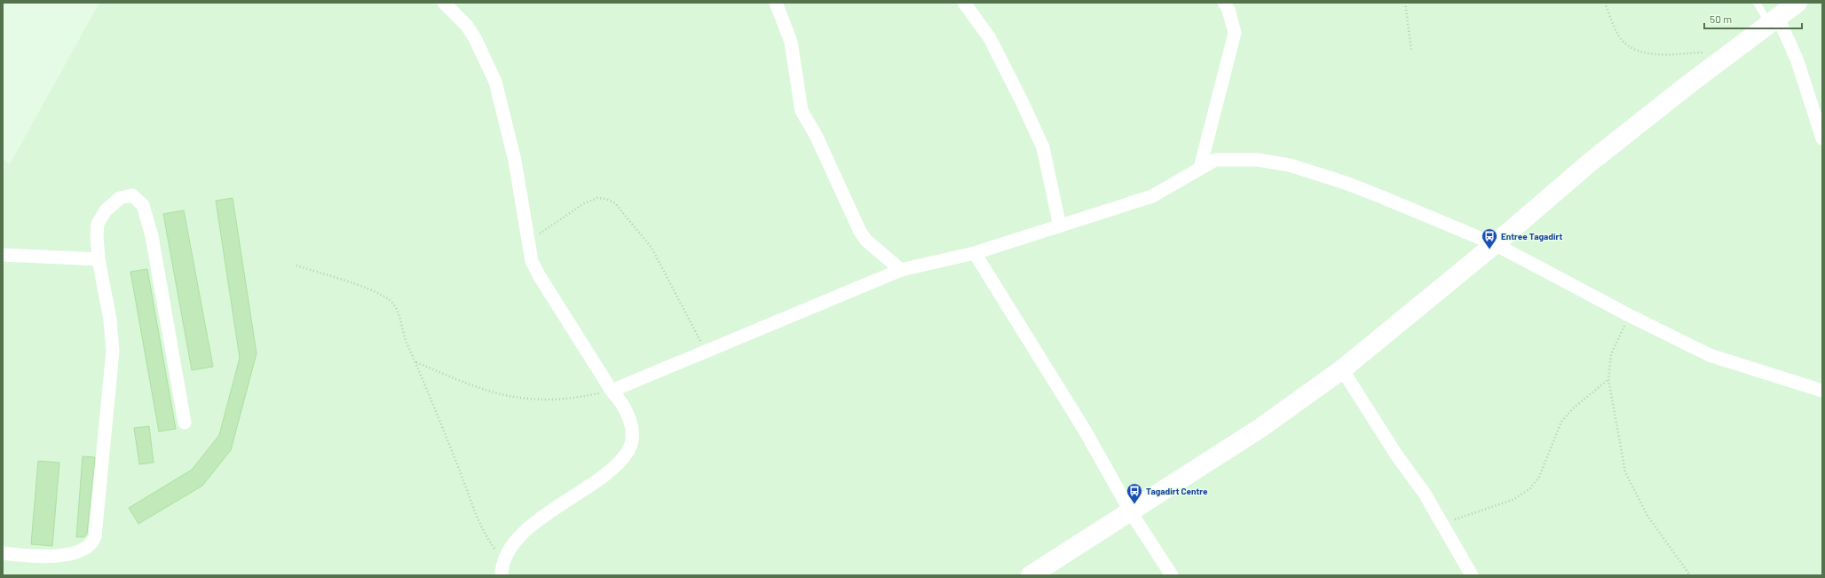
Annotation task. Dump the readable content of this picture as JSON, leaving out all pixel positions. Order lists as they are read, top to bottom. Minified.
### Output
{"places":{"bus stop":["Entree Tagadirt","Tagadirt Centre"]},"scale_bar":"50 m"}
